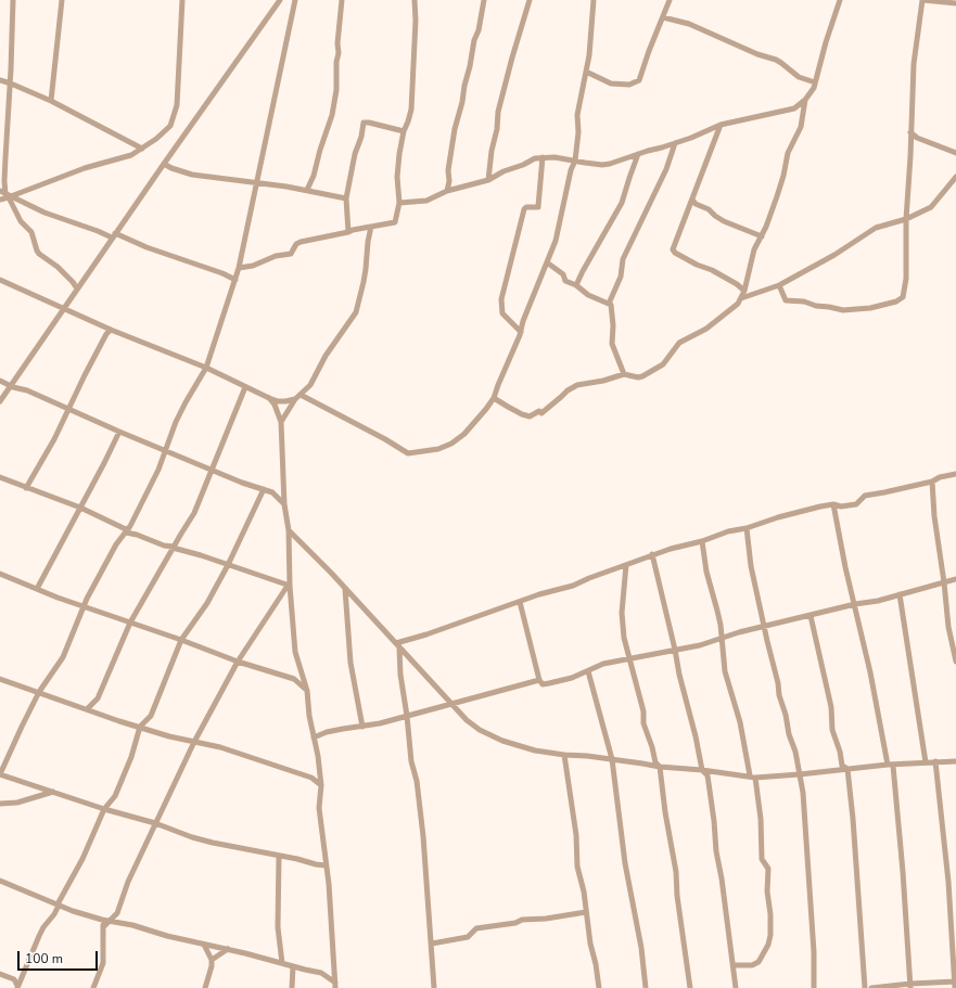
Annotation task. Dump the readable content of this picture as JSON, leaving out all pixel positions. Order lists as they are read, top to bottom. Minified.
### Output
{"scale_bar":"100 m"}
